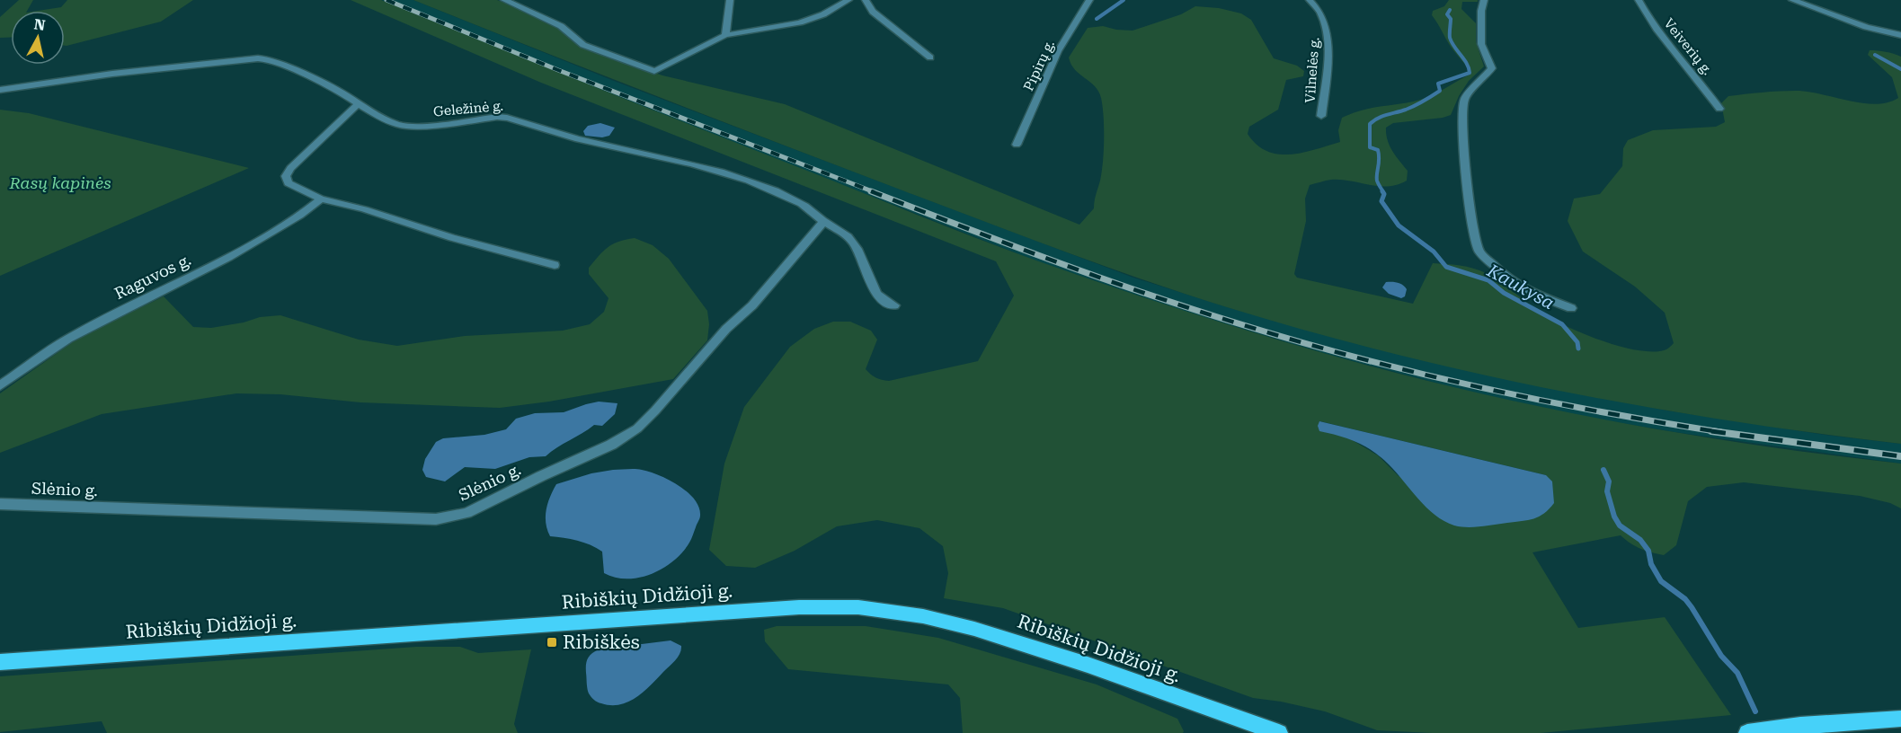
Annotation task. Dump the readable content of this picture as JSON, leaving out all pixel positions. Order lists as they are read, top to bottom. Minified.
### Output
{"streets":{"main road":["Ribiškių Didžioji g."],"street":["Veiverių g.","Pipirų g.","Vilnelės g.","Geležinė g.","Raguvos g.","Slėnio g."]},"crossings":[["Geležinė g.","Slėnio g."]],"water":["Kaukysa"],"parks":["Rasų kapinės"],"places":{"transit":["Ribiškės"]},"north":"top"}
